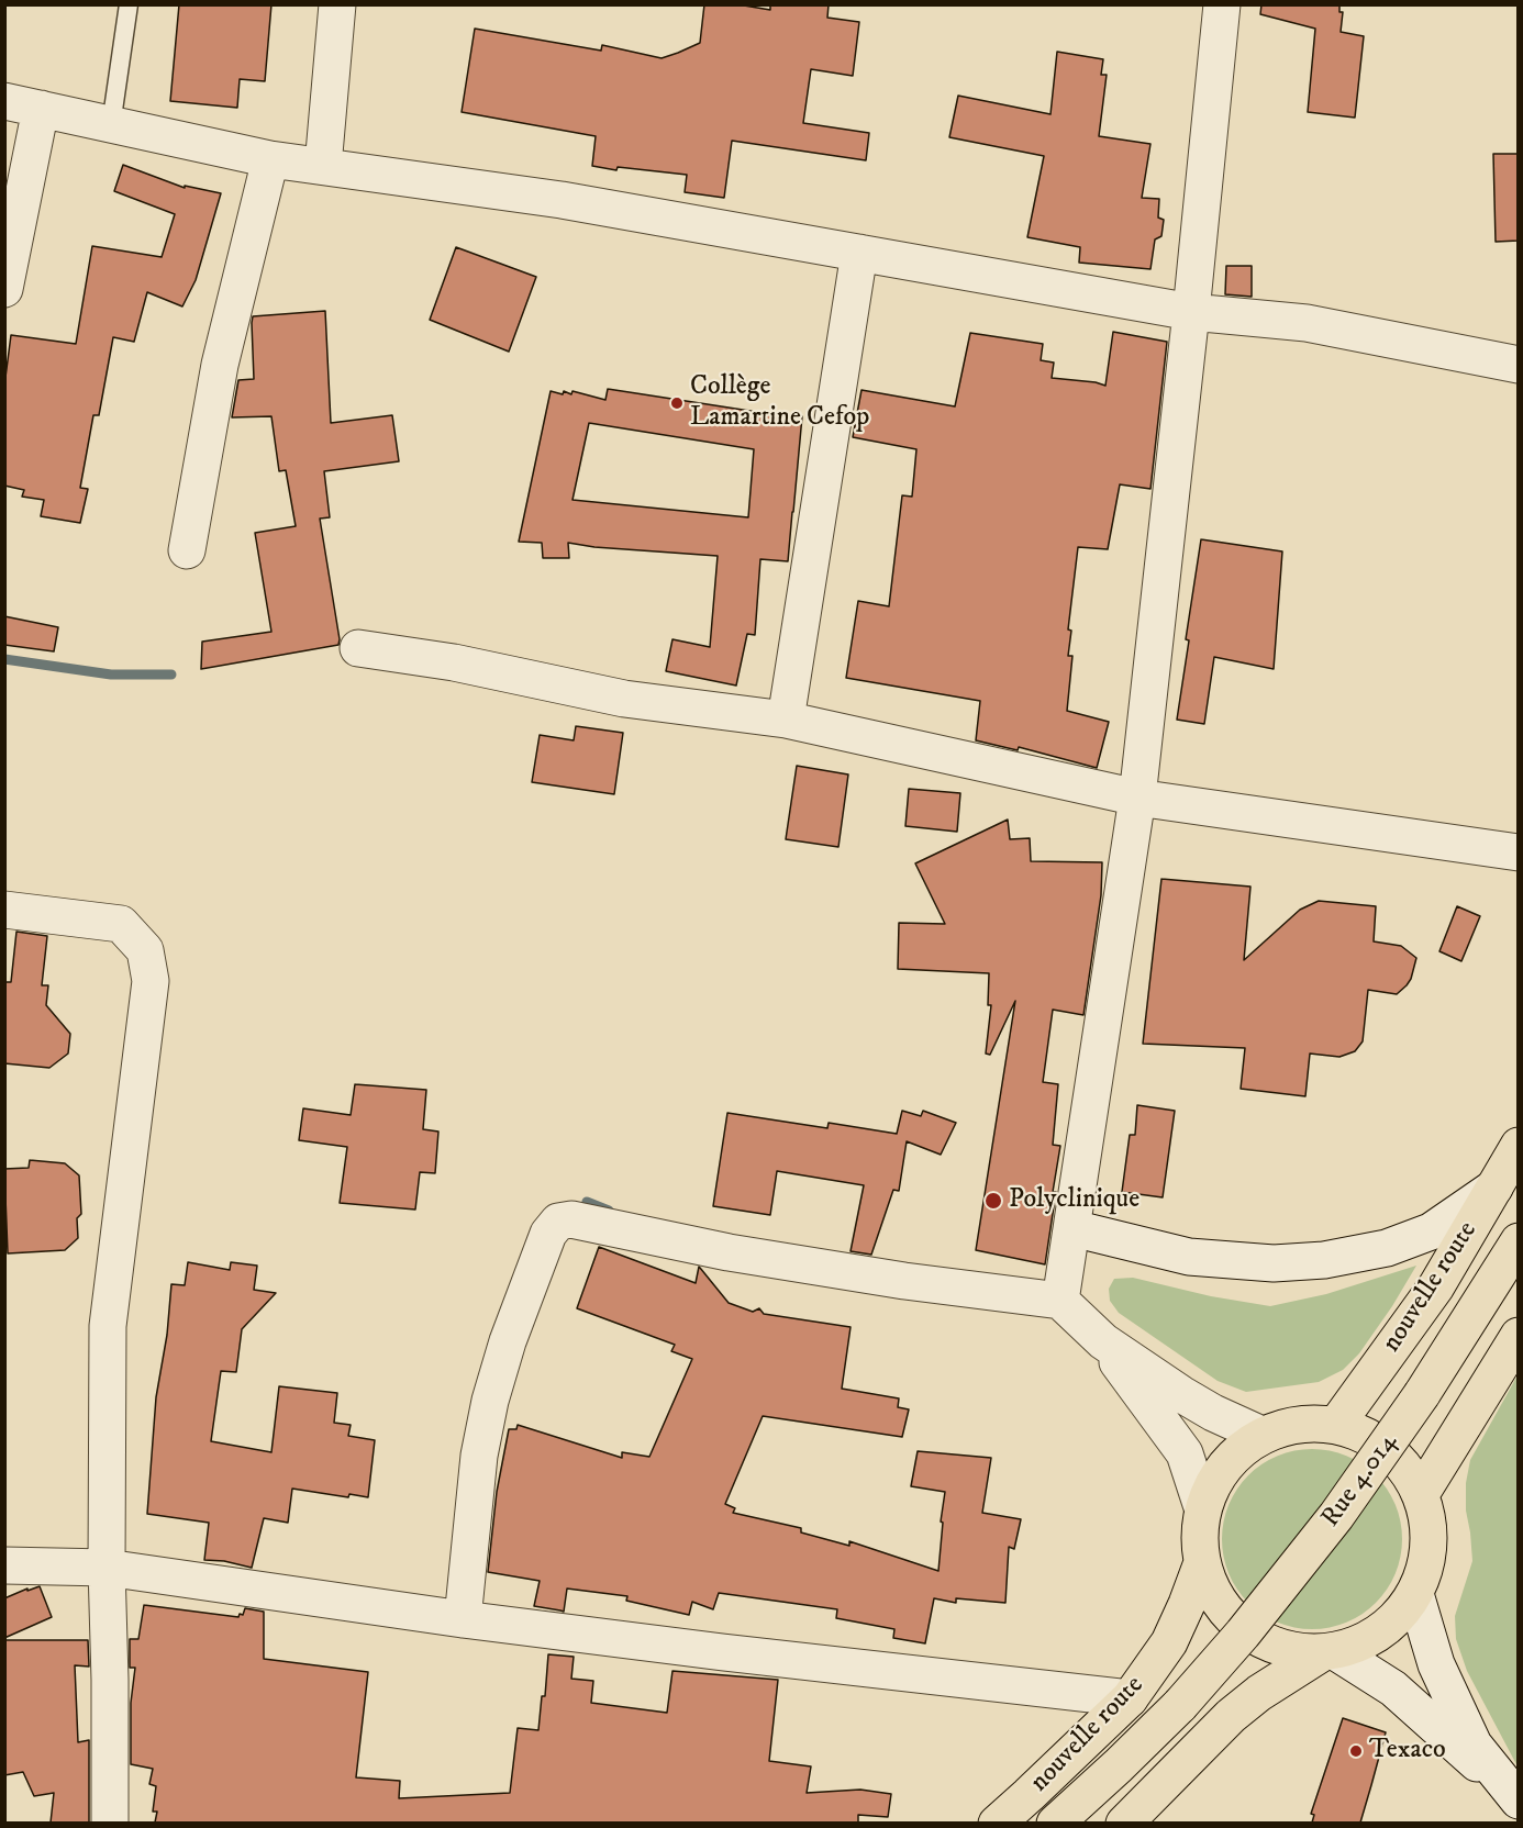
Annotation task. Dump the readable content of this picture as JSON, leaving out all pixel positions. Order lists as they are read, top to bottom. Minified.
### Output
{"streets":{"highway":["nouvelle route","Rue 4.014"]},"crossings":[["nouvelle route","Rue 4.014"]],"places":["Collège Lamartine Cefop","Polyclinique","Texaco"]}
